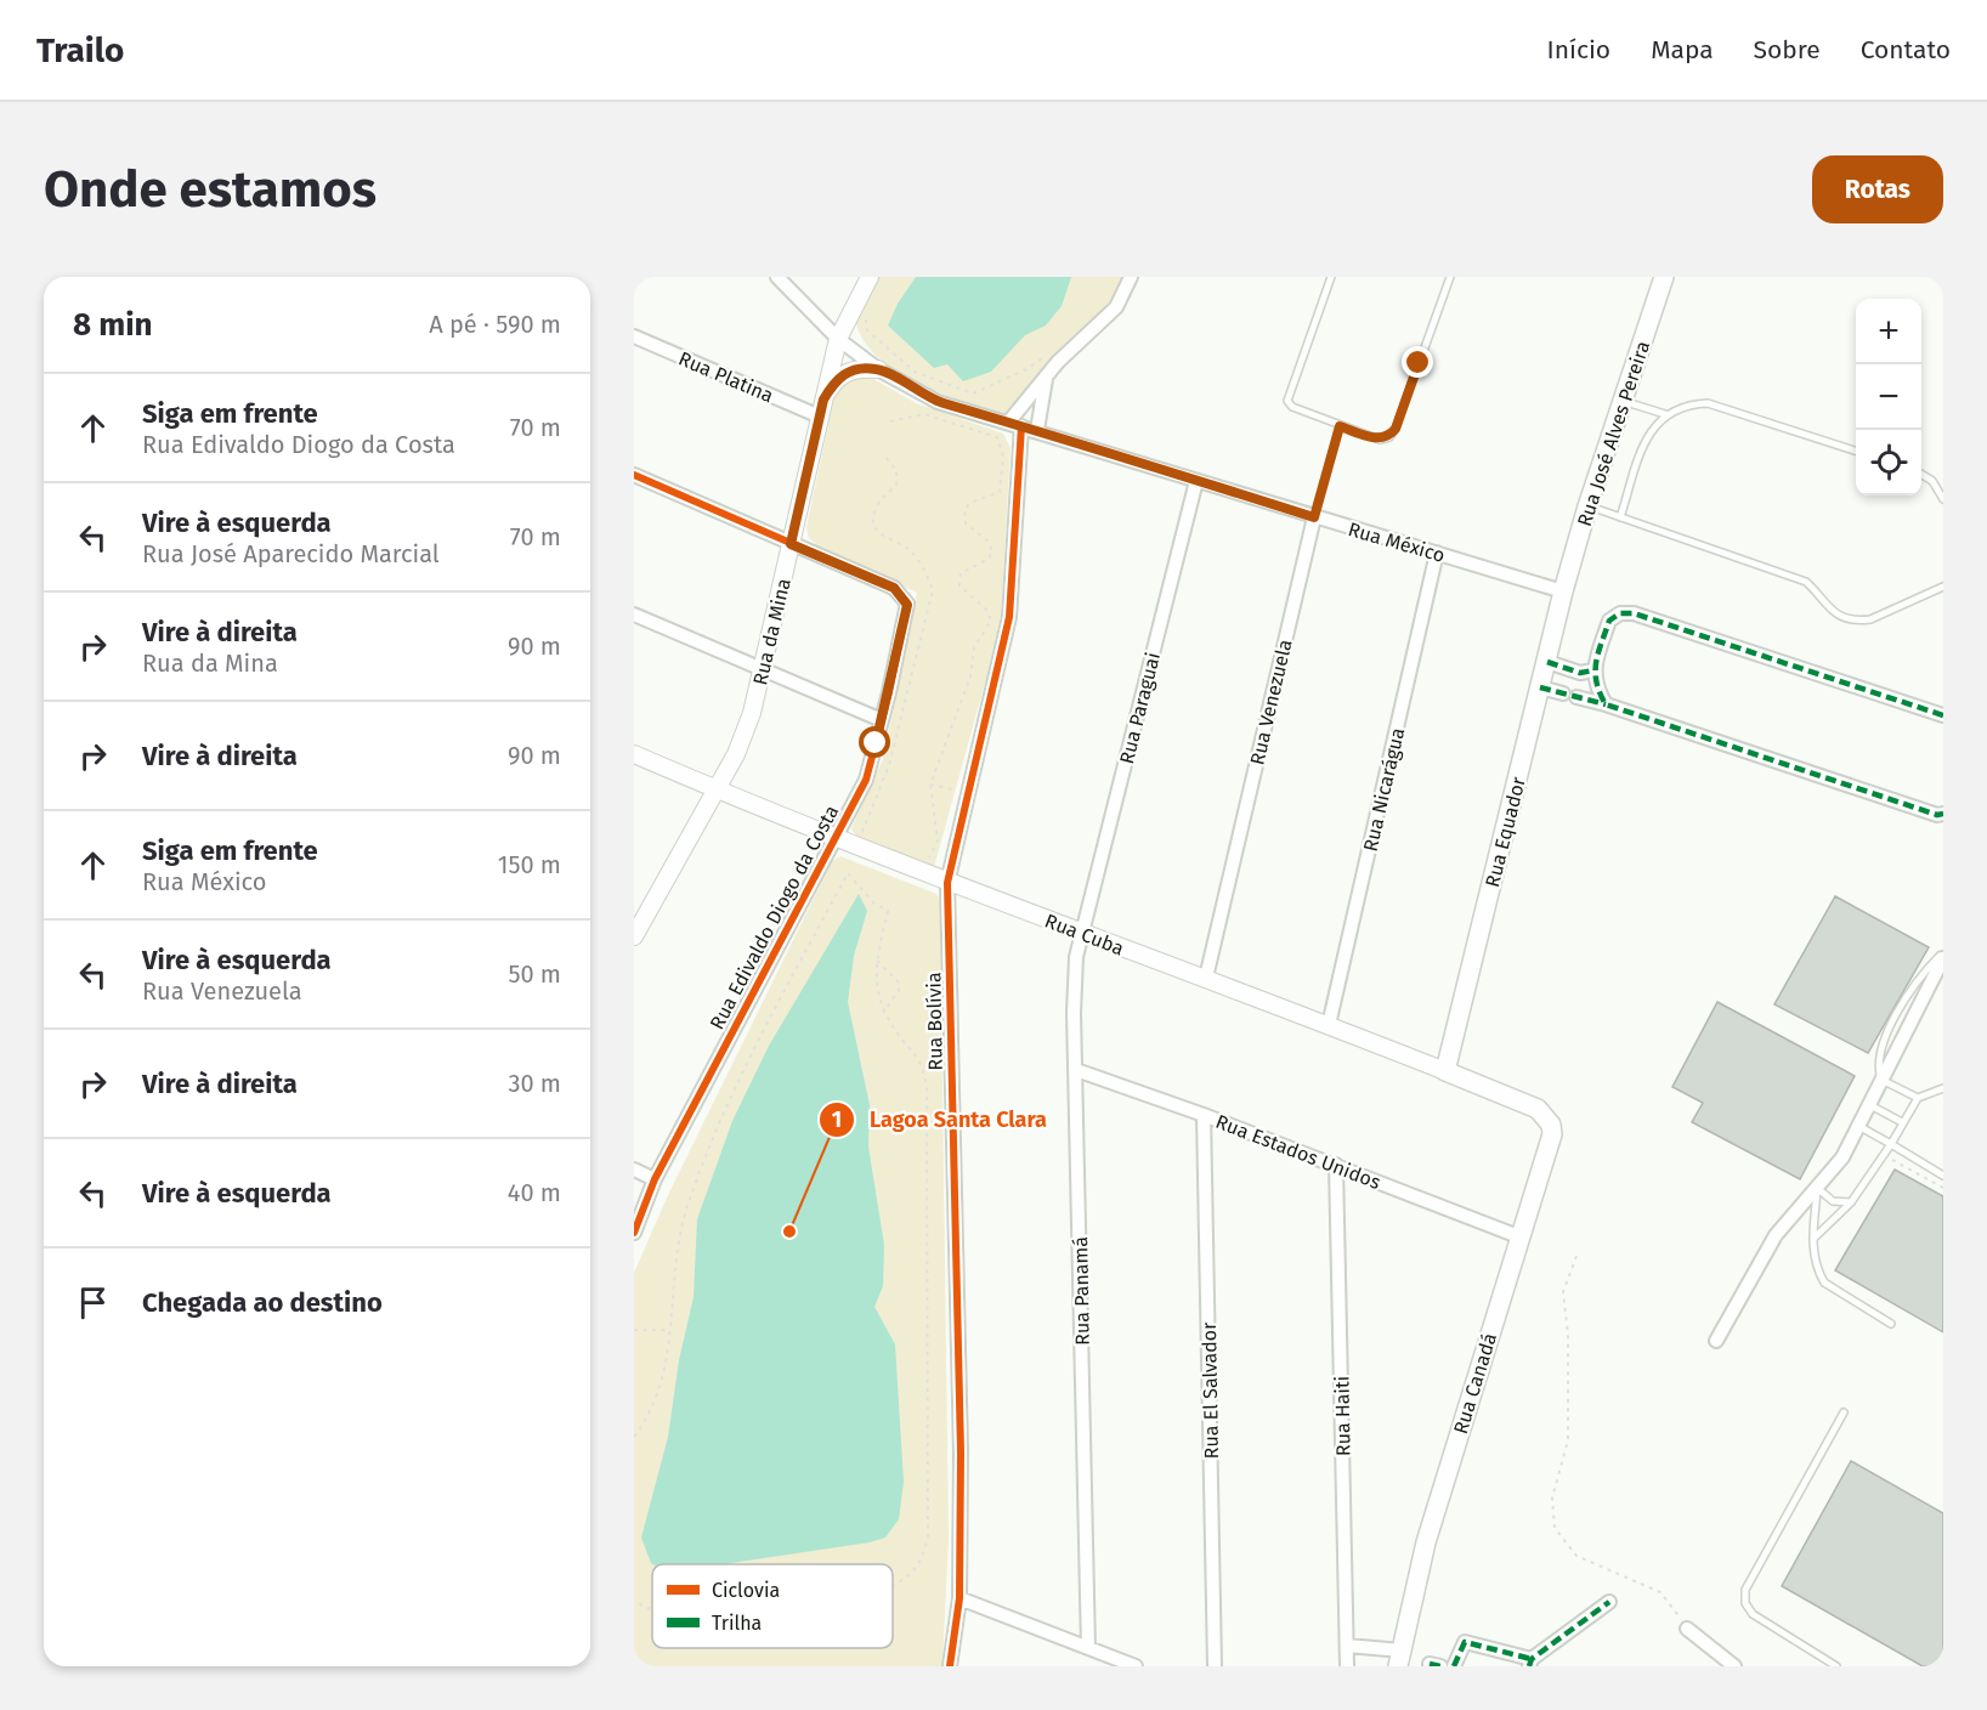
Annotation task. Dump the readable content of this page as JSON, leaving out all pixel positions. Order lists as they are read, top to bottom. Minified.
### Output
{"streets":{"main road":["Rua José Alves Pereira","Rua Equador","Rua Cuba","Rua Canadá"],"street":["Rua Platina","Rua México","Rua da Mina","Rua Venezuela","Rua Paraguai","Rua Nicarágua","Rua Edivaldo Diogo da Costa","Rua Bolívia","Rua Estados Unidos","Rua Panamá","Rua El Salvador","Rua Haiti"]},"crossings":[["Rua Platina","Rua da Mina"],["Rua José Alves Pereira","Rua México"],["Rua José Alves Pereira","Rua Equador"],["Rua México","Rua da Mina"],["Rua México","Rua Venezuela"],["Rua México","Rua Paraguai"],["Rua México","Rua Nicarágua"],["Rua México","Rua Equador"],["Rua México","Rua Bolívia"],["Rua da Mina","Rua Edivaldo Diogo da Costa"],["Rua da Mina","Rua Cuba"],["Rua Venezuela","Rua Cuba"],["Rua Paraguai","Rua Cuba"],["Rua Paraguai","Rua Panamá"],["Rua Nicarágua","Rua Cuba"],["Rua Equador","Rua Cuba"],["Rua Edivaldo Diogo da Costa","Rua Cuba"],["Rua Cuba","Rua Bolívia"],["Rua Cuba","Rua Panamá"],["Rua Cuba","Rua Canadá"],["Rua Estados Unidos","Rua Panamá"],["Rua Estados Unidos","Rua Canadá"],["Rua Estados Unidos","Rua El Salvador"],["Rua Estados Unidos","Rua Haiti"]],"places":["Lagoa Santa Clara"],"legend":["Ciclovia","Trilha"],"page":{"header":"Trailo","nav":["Início","Mapa","Sobre","Contato"],"buttons":"Rotas","title":"Onde estamos","heading":["8 min","A pé · 590 m"],"map_buttons":["+","−"],"list":[["Siga em frente","Rua Edivaldo Diogo da Costa","70 m"],["Vire à esquerda","Rua José Aparecido Marcial","70 m"],["Vire à direita","Rua da Mina","90 m"],["Vire à direita","90 m"],["Siga em frente","Rua México","150 m"],["Vire à esquerda","Rua Venezuela","50 m"],["Vire à direita","30 m"],["Vire à esquerda","40 m"],"Chegada ao destino"]}}
